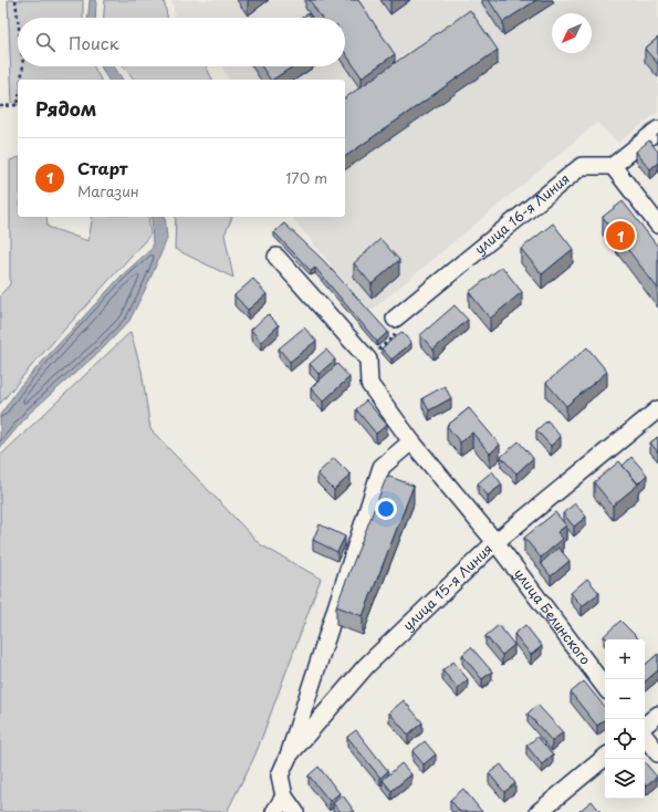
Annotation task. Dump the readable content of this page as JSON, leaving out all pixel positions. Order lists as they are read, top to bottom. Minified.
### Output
{"streets":{"street":["улица 16-я Линия","улица 15-я Линия","улица Белинского"]},"crossings":[["улица 15-я Линия","улица Белинского"]],"north":"bottom left","page":{"search":"Поиск","heading":"Рядом","list":[{"mark":"1","name":"Cтарт","note":"Магазин","value":"170 m"}],"pins":"1","map_buttons":["+","−"]}}
